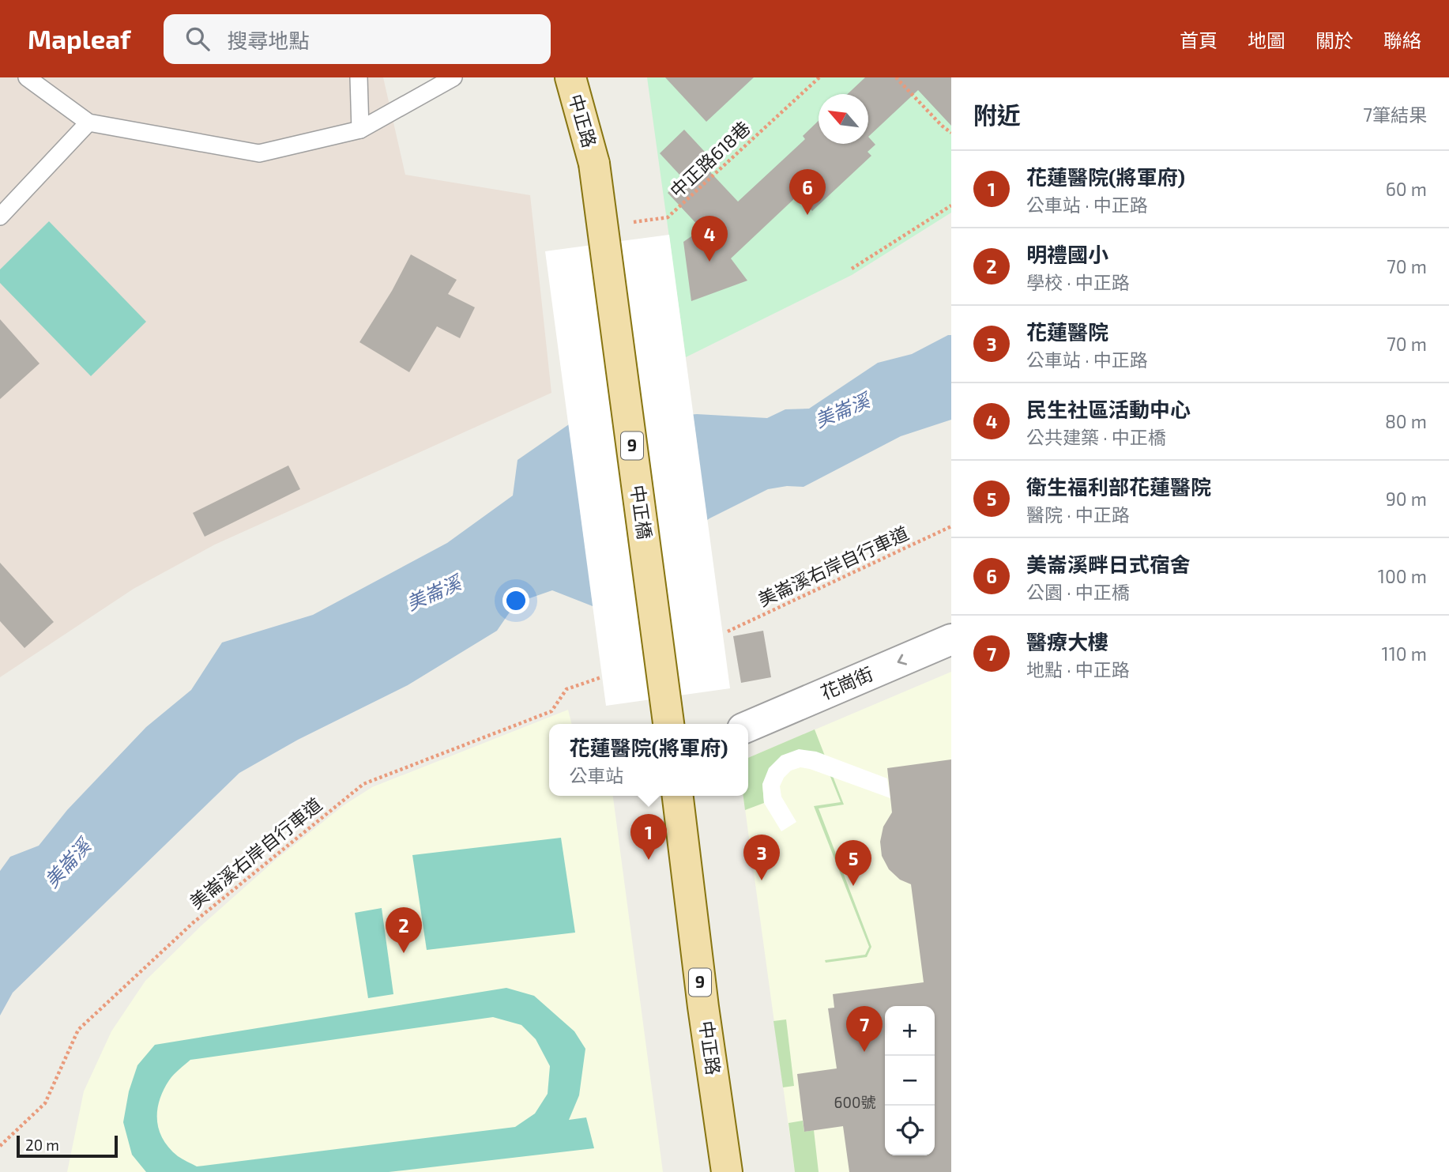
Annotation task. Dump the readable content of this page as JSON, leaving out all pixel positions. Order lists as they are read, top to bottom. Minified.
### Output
{"streets":{"main road":["中正路","9","中正橋"],"street":["花崗街"],"path":["中正路618巷","美崙溪右岸自行車道"]},"crossings":[["中正路","中正橋"],["中正路618巷","中正橋"]],"one_way":["花崗街"],"water":["美崙溪"],"house_numbers":["600號"],"scale_bar":"20 m","north":"top left","page":{"header":"Mapleaf","search":"搜尋地點","nav":["首頁","地圖","關於","聯絡"],"heading":["附近","7筆結果"],"list":[{"mark":"1","name":"花蓮醫院(將軍府)","note":"公車站 · 中正路","value":"60 m"},{"mark":"2","name":"明禮國小","note":"學校 · 中正路","value":"70 m"},{"mark":"3","name":"花蓮醫院","note":"公車站 · 中正路","value":"70 m"},{"mark":"4","name":"民生社區活動中心","note":"公共建築 · 中正橋","value":"80 m"},{"mark":"5","name":"衛生福利部花蓮醫院","note":"醫院 · 中正路","value":"90 m"},{"mark":"6","name":"美崙溪畔日式宿舍","note":"公園 · 中正橋","value":"100 m"},{"mark":"7","name":"醫療大樓","note":"地點 · 中正路","value":"110 m"}],"pins":["6","4","1","3","5","2","7"],"popup":["花蓮醫院(將軍府)","公車站"],"map_buttons":["+","−"],"scale":"20 m"}}
